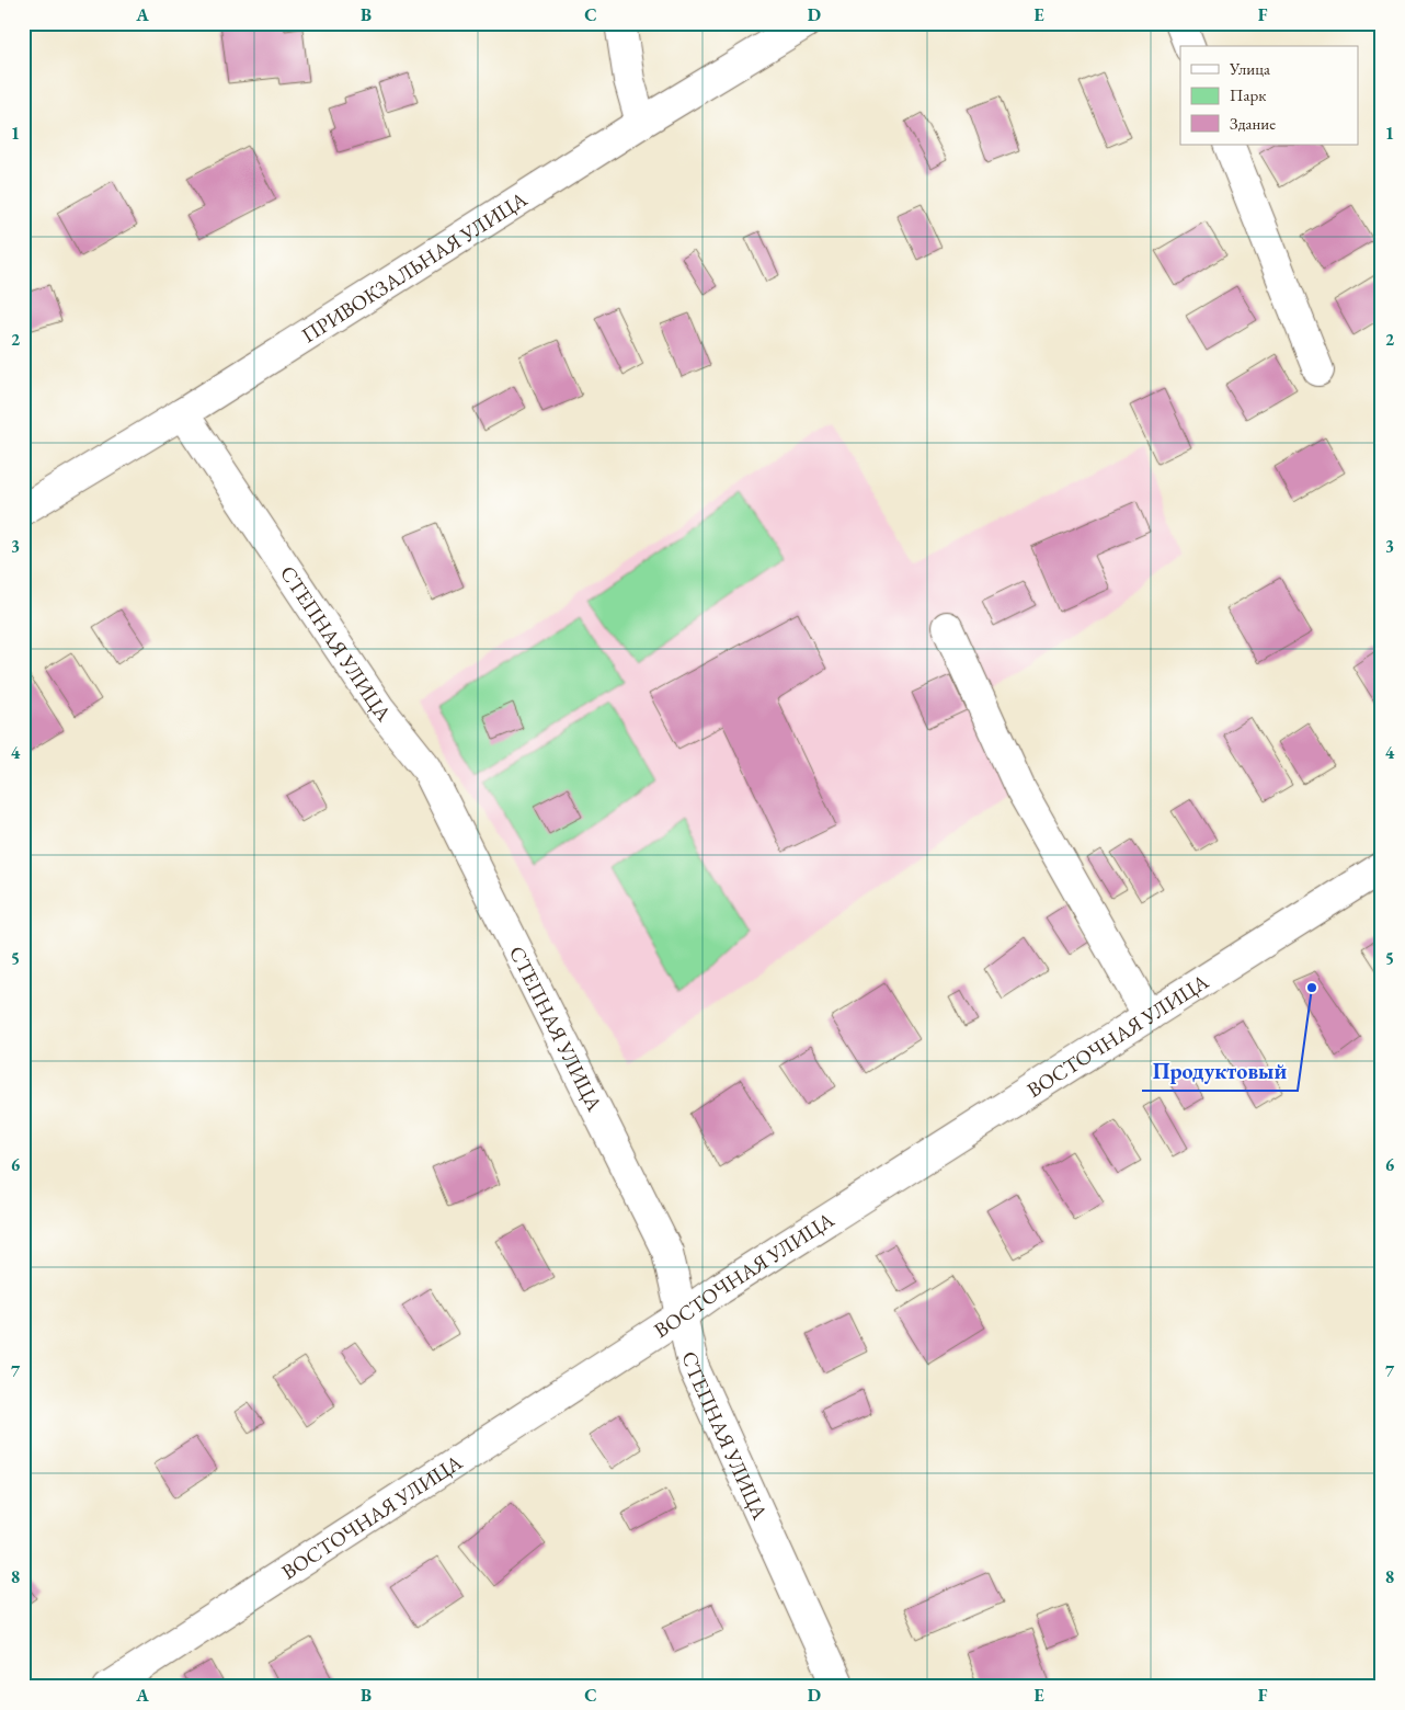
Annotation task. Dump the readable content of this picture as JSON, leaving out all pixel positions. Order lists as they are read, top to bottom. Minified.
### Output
{"streets":{"street":["ПРИВОКЗАЛЬНАЯ УЛИЦА","СТЕПНАЯ УЛИЦА","ВОСТОЧНАЯ УЛИЦА"]},"crossings":[["ПРИВОКЗАЛЬНАЯ УЛИЦА","СТЕПНАЯ УЛИЦА"],["СТЕПНАЯ УЛИЦА","ВОСТОЧНАЯ УЛИЦА"]],"places":["Продуктовый"],"legend":["Улица","Парк","Здание"],"grid":{"columns":["A","B","C","D","E","F"],"rows":["1","2","3","4","5","6","7","8"]}}
